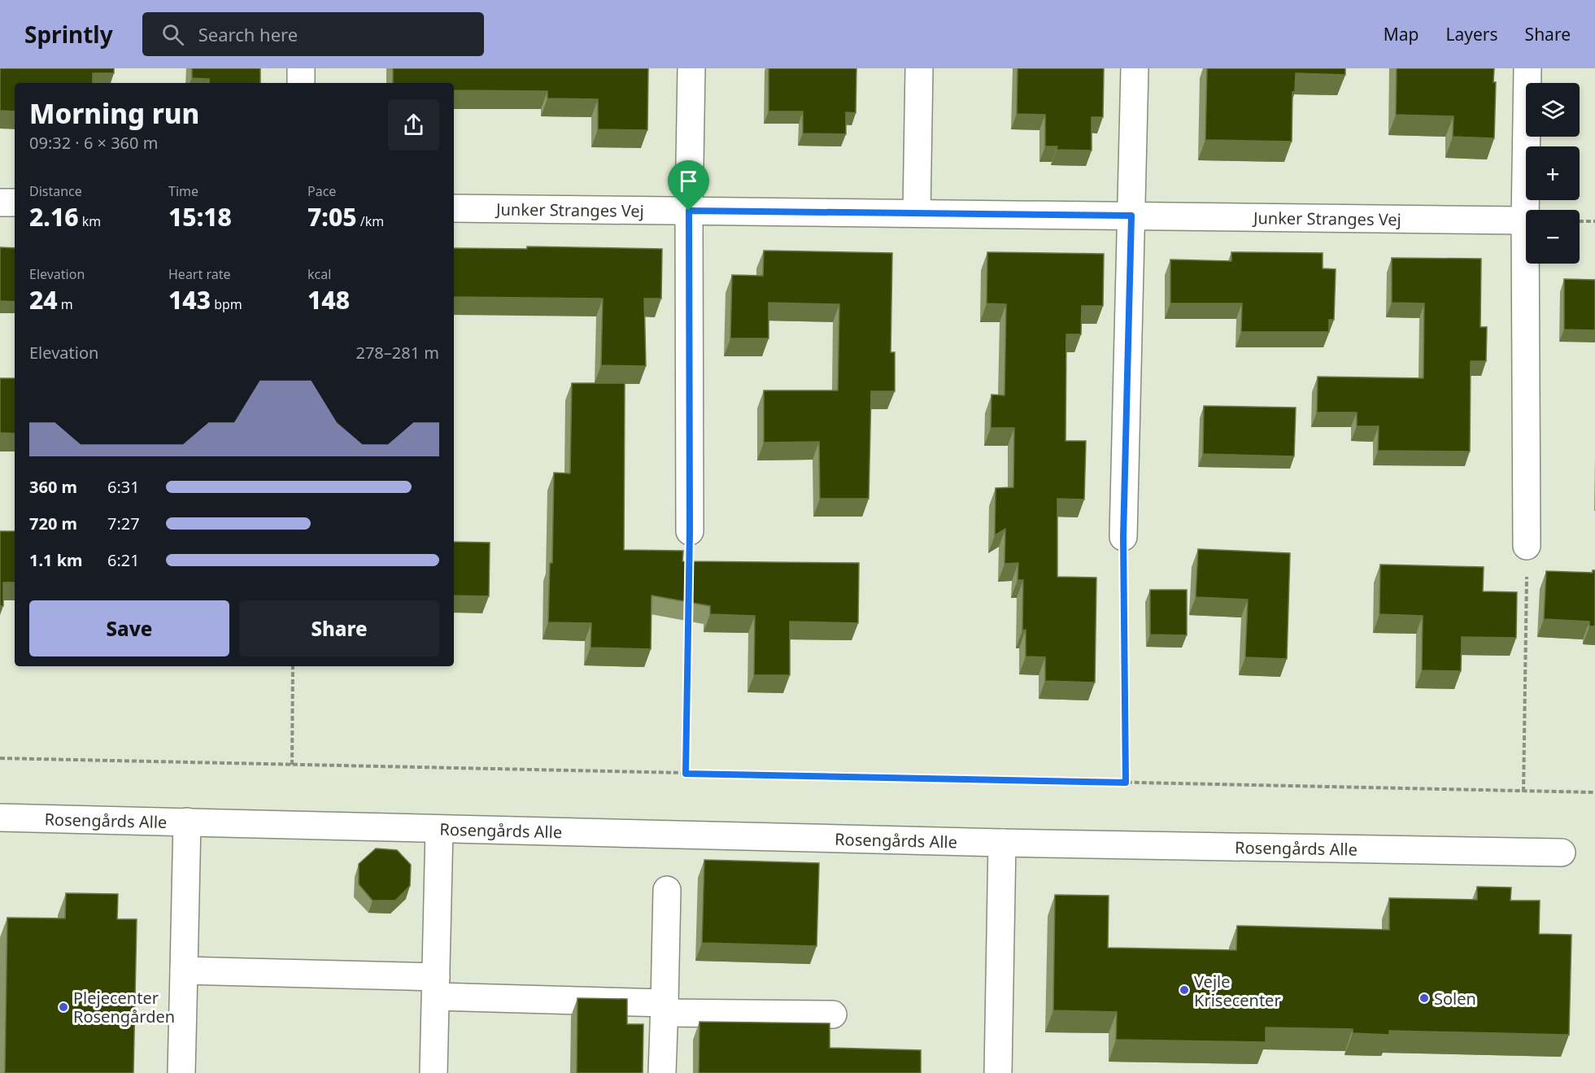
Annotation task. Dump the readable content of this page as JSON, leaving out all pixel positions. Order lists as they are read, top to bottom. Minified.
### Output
{"streets":{"street":["Junker Stranges Vej","Rosengårds Alle"]},"places":["Vejle Krisecenter","Solen","Plejecenter Rosengården"],"page":{"header":"Sprintly","search":"Search here","nav":["Map","Layers","Share"],"map_buttons":["+","−"],"heading":["Morning run","09:32 · 6 × 360 m"],"stats":[["Distance","2.16 km"],["Time","15:18"],["Pace","7:05 /km"],["Elevation","24 m"],["Heart rate","143 bpm"],["kcal","148"]],"chart":["Elevation","278–281 m"],"list":[{"name":"360 m","note":"6:31"},{"name":"720 m","note":"7:27"},{"name":"1.1 km","note":"6:21"}],"buttons":["Save","Share"]}}
